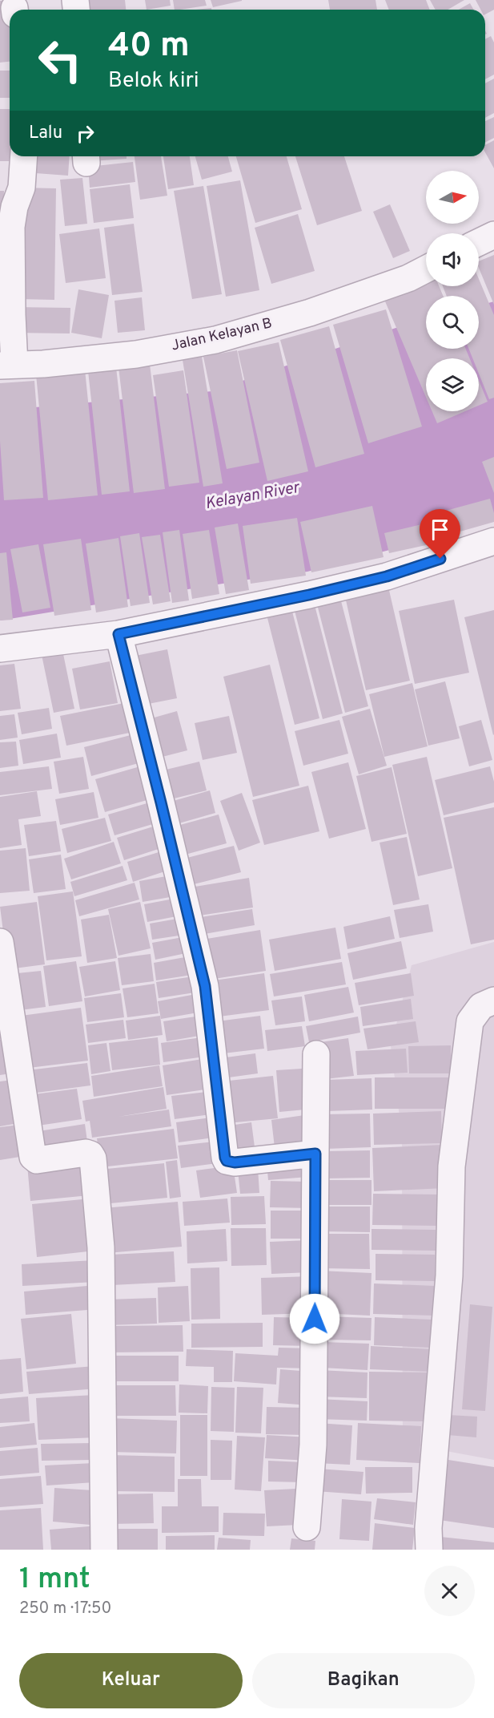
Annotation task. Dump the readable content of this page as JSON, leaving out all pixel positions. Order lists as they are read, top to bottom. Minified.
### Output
{"streets":{"street":["Jalan Kelayan B"]},"water":["Kelayan River"],"north":"right","page":{"turn":["40 m","Belok kiri"],"then":"Lalu","heading":["1 mnt","250 m · 17:50"],"buttons":["Keluar","Bagikan"]}}
